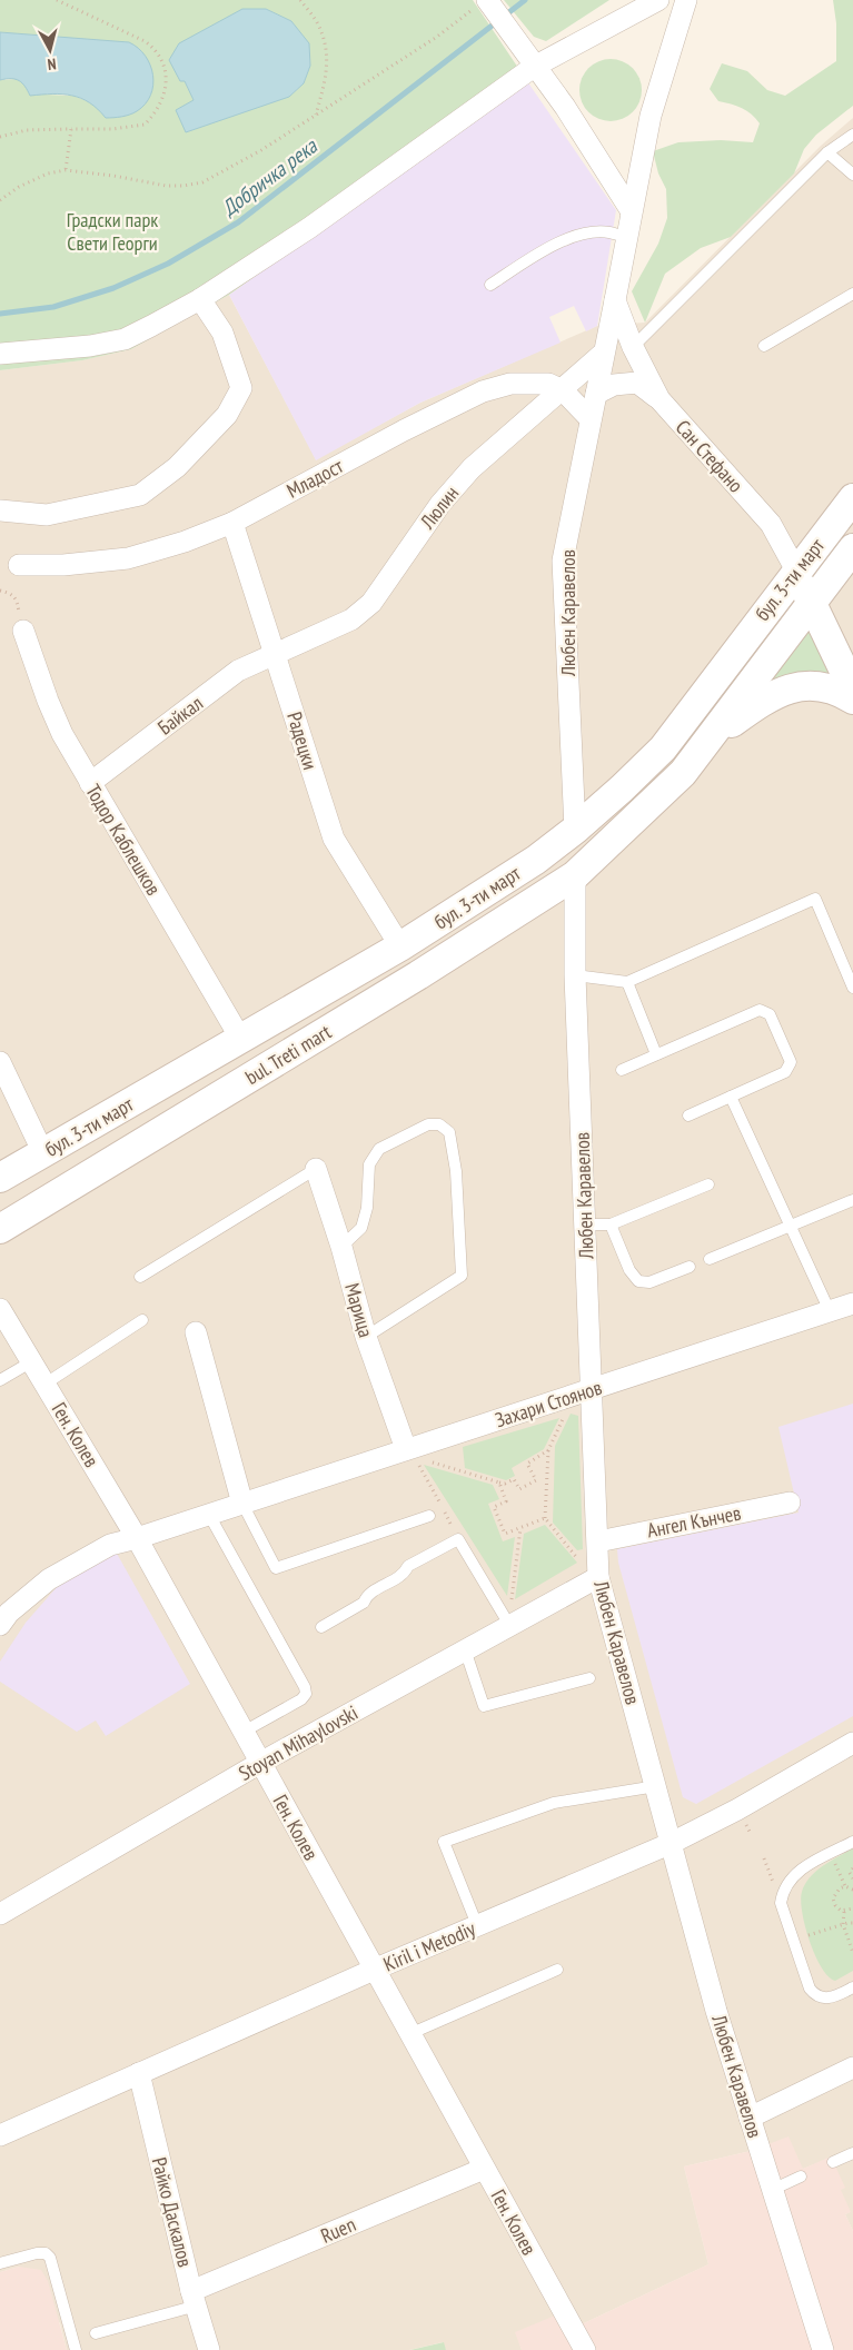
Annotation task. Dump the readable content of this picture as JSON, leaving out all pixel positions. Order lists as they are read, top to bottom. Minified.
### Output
{"streets":{"main road":["Сан Стефано","бул. 3-ти март","bul. Treti mart"],"street":["Младост","Люлин","Любен Каравелов","Байкал","Радецки","Тодор Каблешков","Марица","Захари Стоянов","Ген. Колев","Ангел Кънчев","Stoyan Mihaylovski","Kiril i Metodiy","Райко Даскалов","Ruen"]},"crossings":[["Сан Стефано","бул. 3-ти март"],["Сан Стефано","Любен Каравелов"],["Младост","Люлин"],["Младост","Радецки"],["Люлин","Любен Каравелов"],["Люлин","Байкал"],["Люлин","Радецки"],["бул. 3-ти март","Любен Каравелов"],["бул. 3-ти март","Радецки"],["бул. 3-ти март","Тодор Каблешков"],["бул. 3-ти март","bul. Treti mart"],["Любен Каравелов","bul. Treti mart"],["Любен Каравелов","Захари Стоянов"],["Любен Каравелов","Ангел Кънчев"],["Любен Каравелов","Stoyan Mihaylovski"],["Любен Каравелов","Kiril i Metodiy"],["Байкал","Радецки"],["Байкал","Тодор Каблешков"],["Марица","Захари Стоянов"],["Захари Стоянов","Ген. Колев"],["Ген. Колев","Stoyan Mihaylovski"],["Ген. Колев","Kiril i Metodiy"],["Ген. Колев","Ruen"],["Kiril i Metodiy","Райко Даскалов"],["Райко Даскалов","Ruen"]],"water":["Добричка река"],"parks":["Градски парк Свети Георги"],"north":"bottom"}
